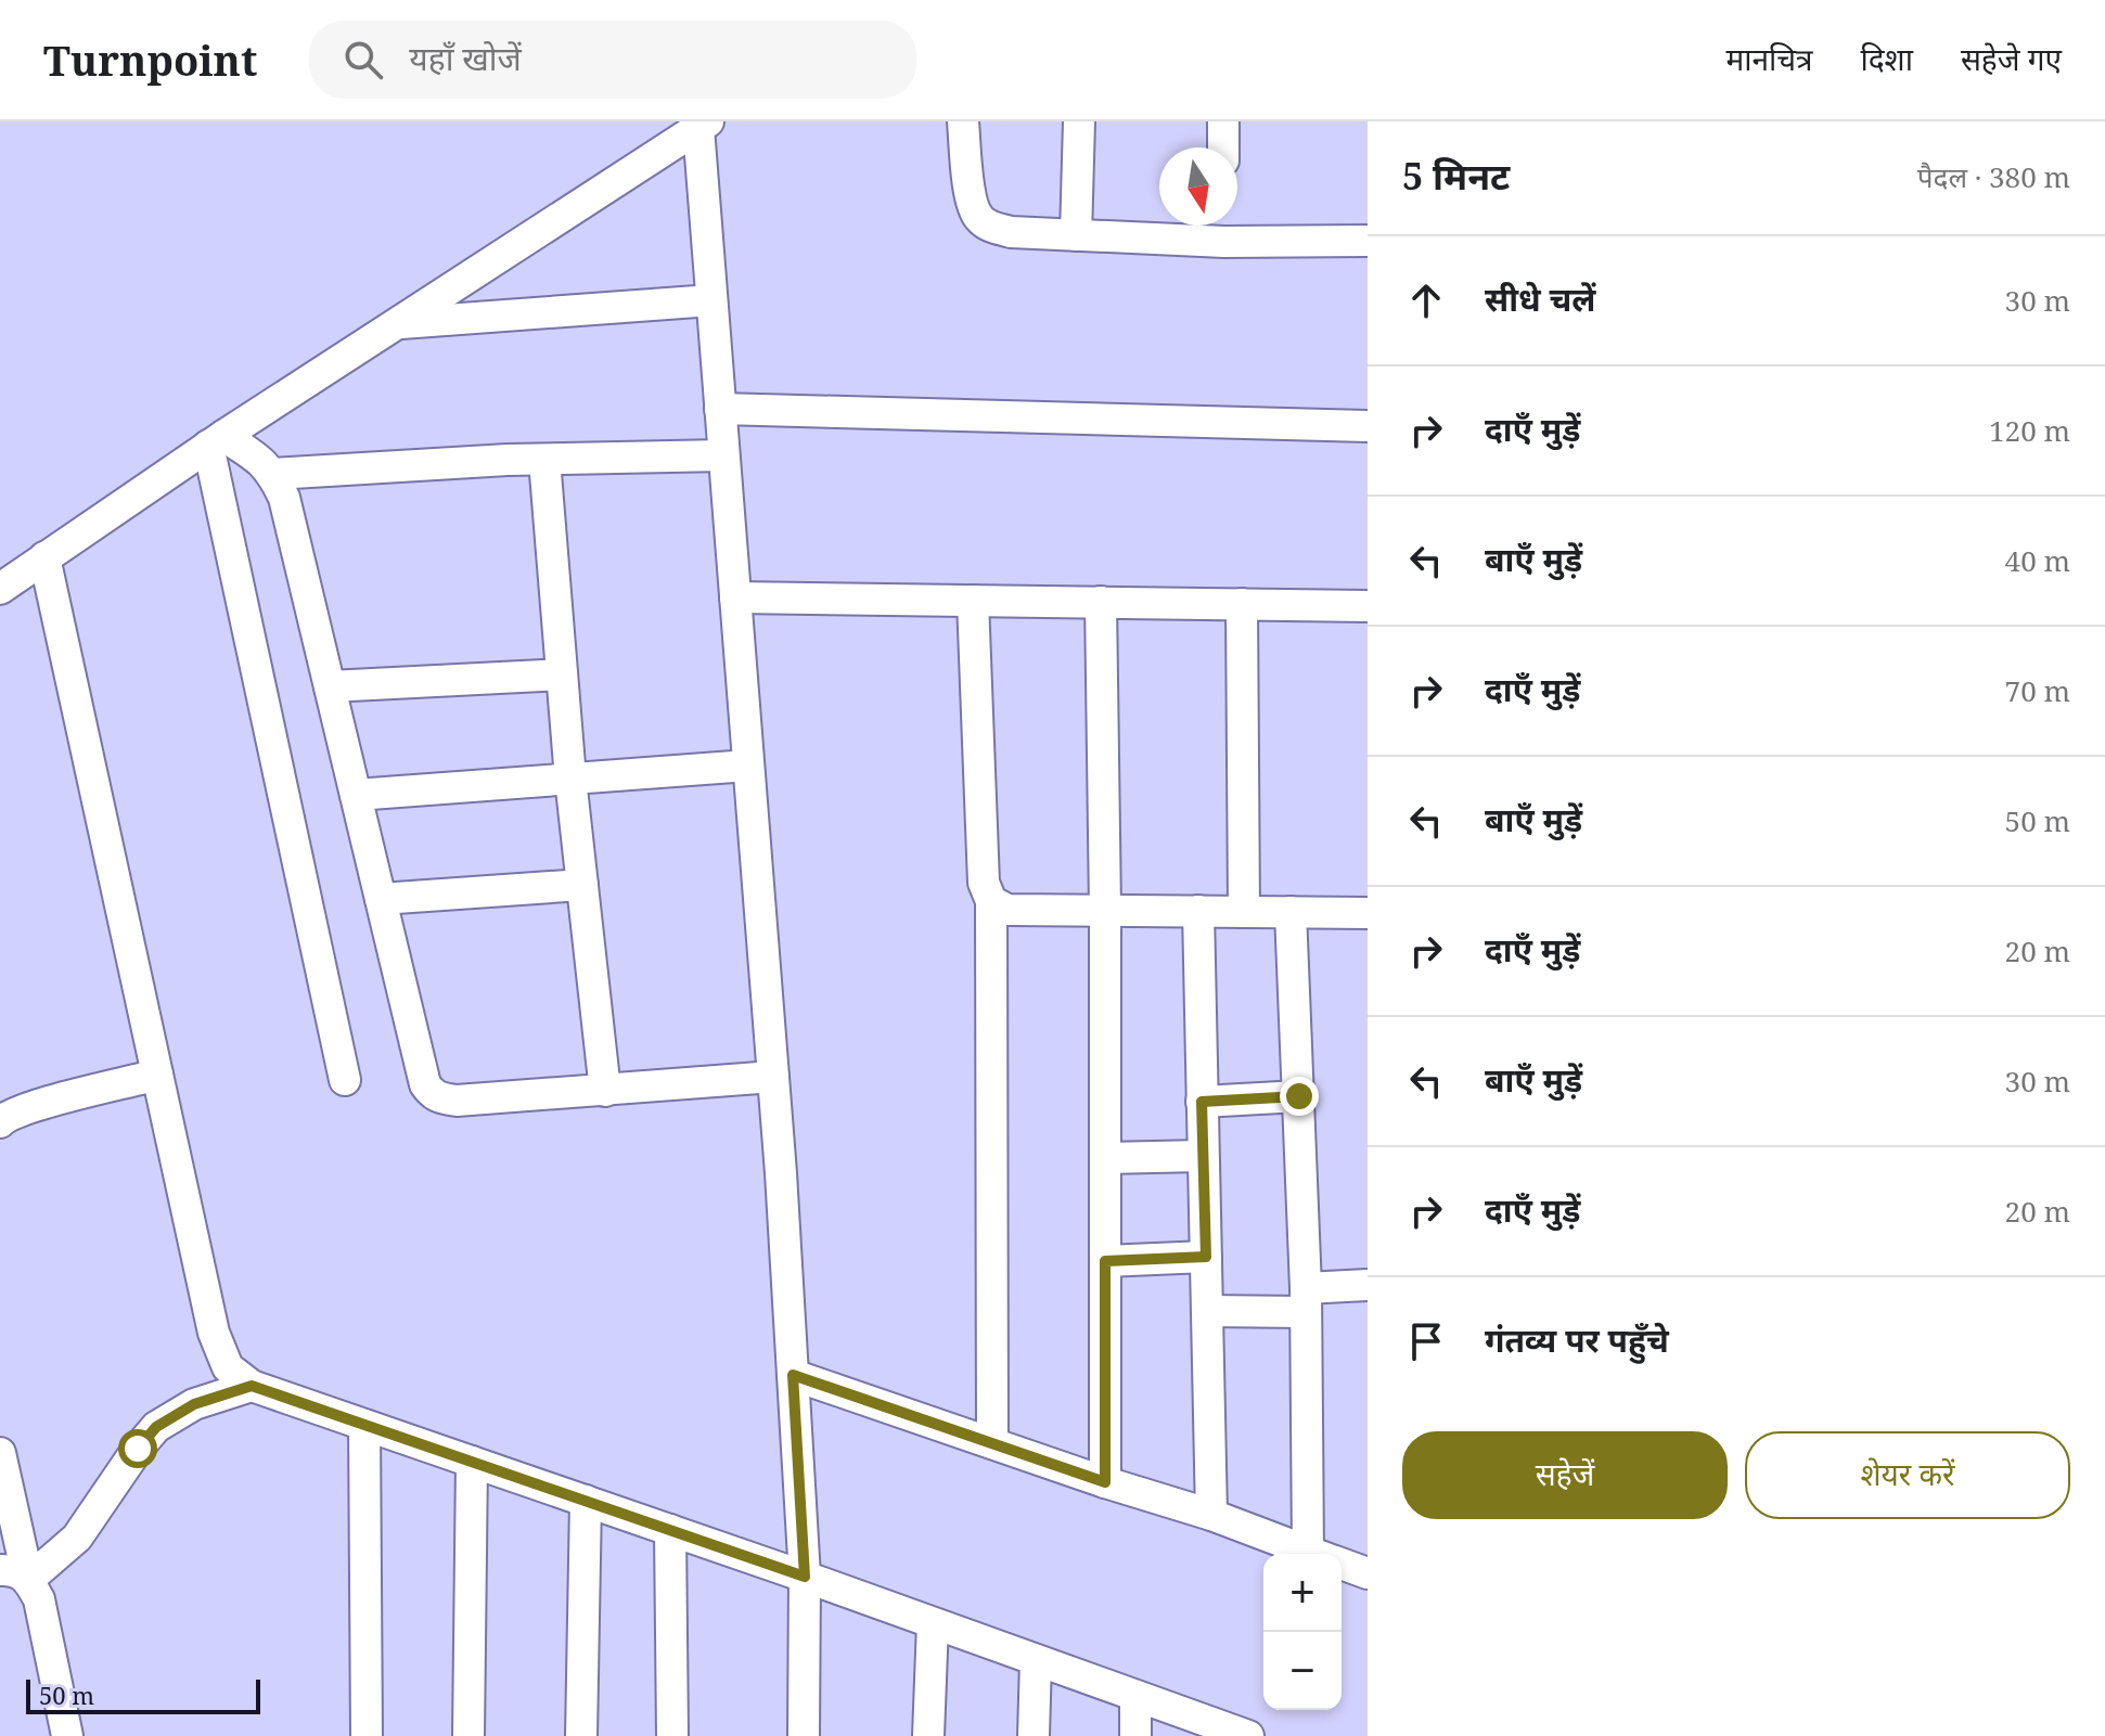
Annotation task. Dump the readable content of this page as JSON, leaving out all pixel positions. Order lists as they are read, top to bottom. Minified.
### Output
{"scale_bar":"50 m","north":"bottom","page":{"header":"Turnpoint","search":"यहाँ खोजें","nav":["मानचित्र","दिशा","सहेजे गए"],"heading":["5 मिनट","पैदल · 380 m"],"list":[["सीधे चलें","30 m"],["दाएँ मुड़ें","120 m"],["बाएँ मुड़ें","40 m"],["दाएँ मुड़ें","70 m"],["बाएँ मुड़ें","50 m"],["दाएँ मुड़ें","20 m"],["बाएँ मुड़ें","30 m"],["दाएँ मुड़ें","20 m"],"गंतव्य पर पहुँचे"],"buttons":["सहेजें","शेयर करें"],"map_buttons":["+","−"],"scale":"50 m"}}
